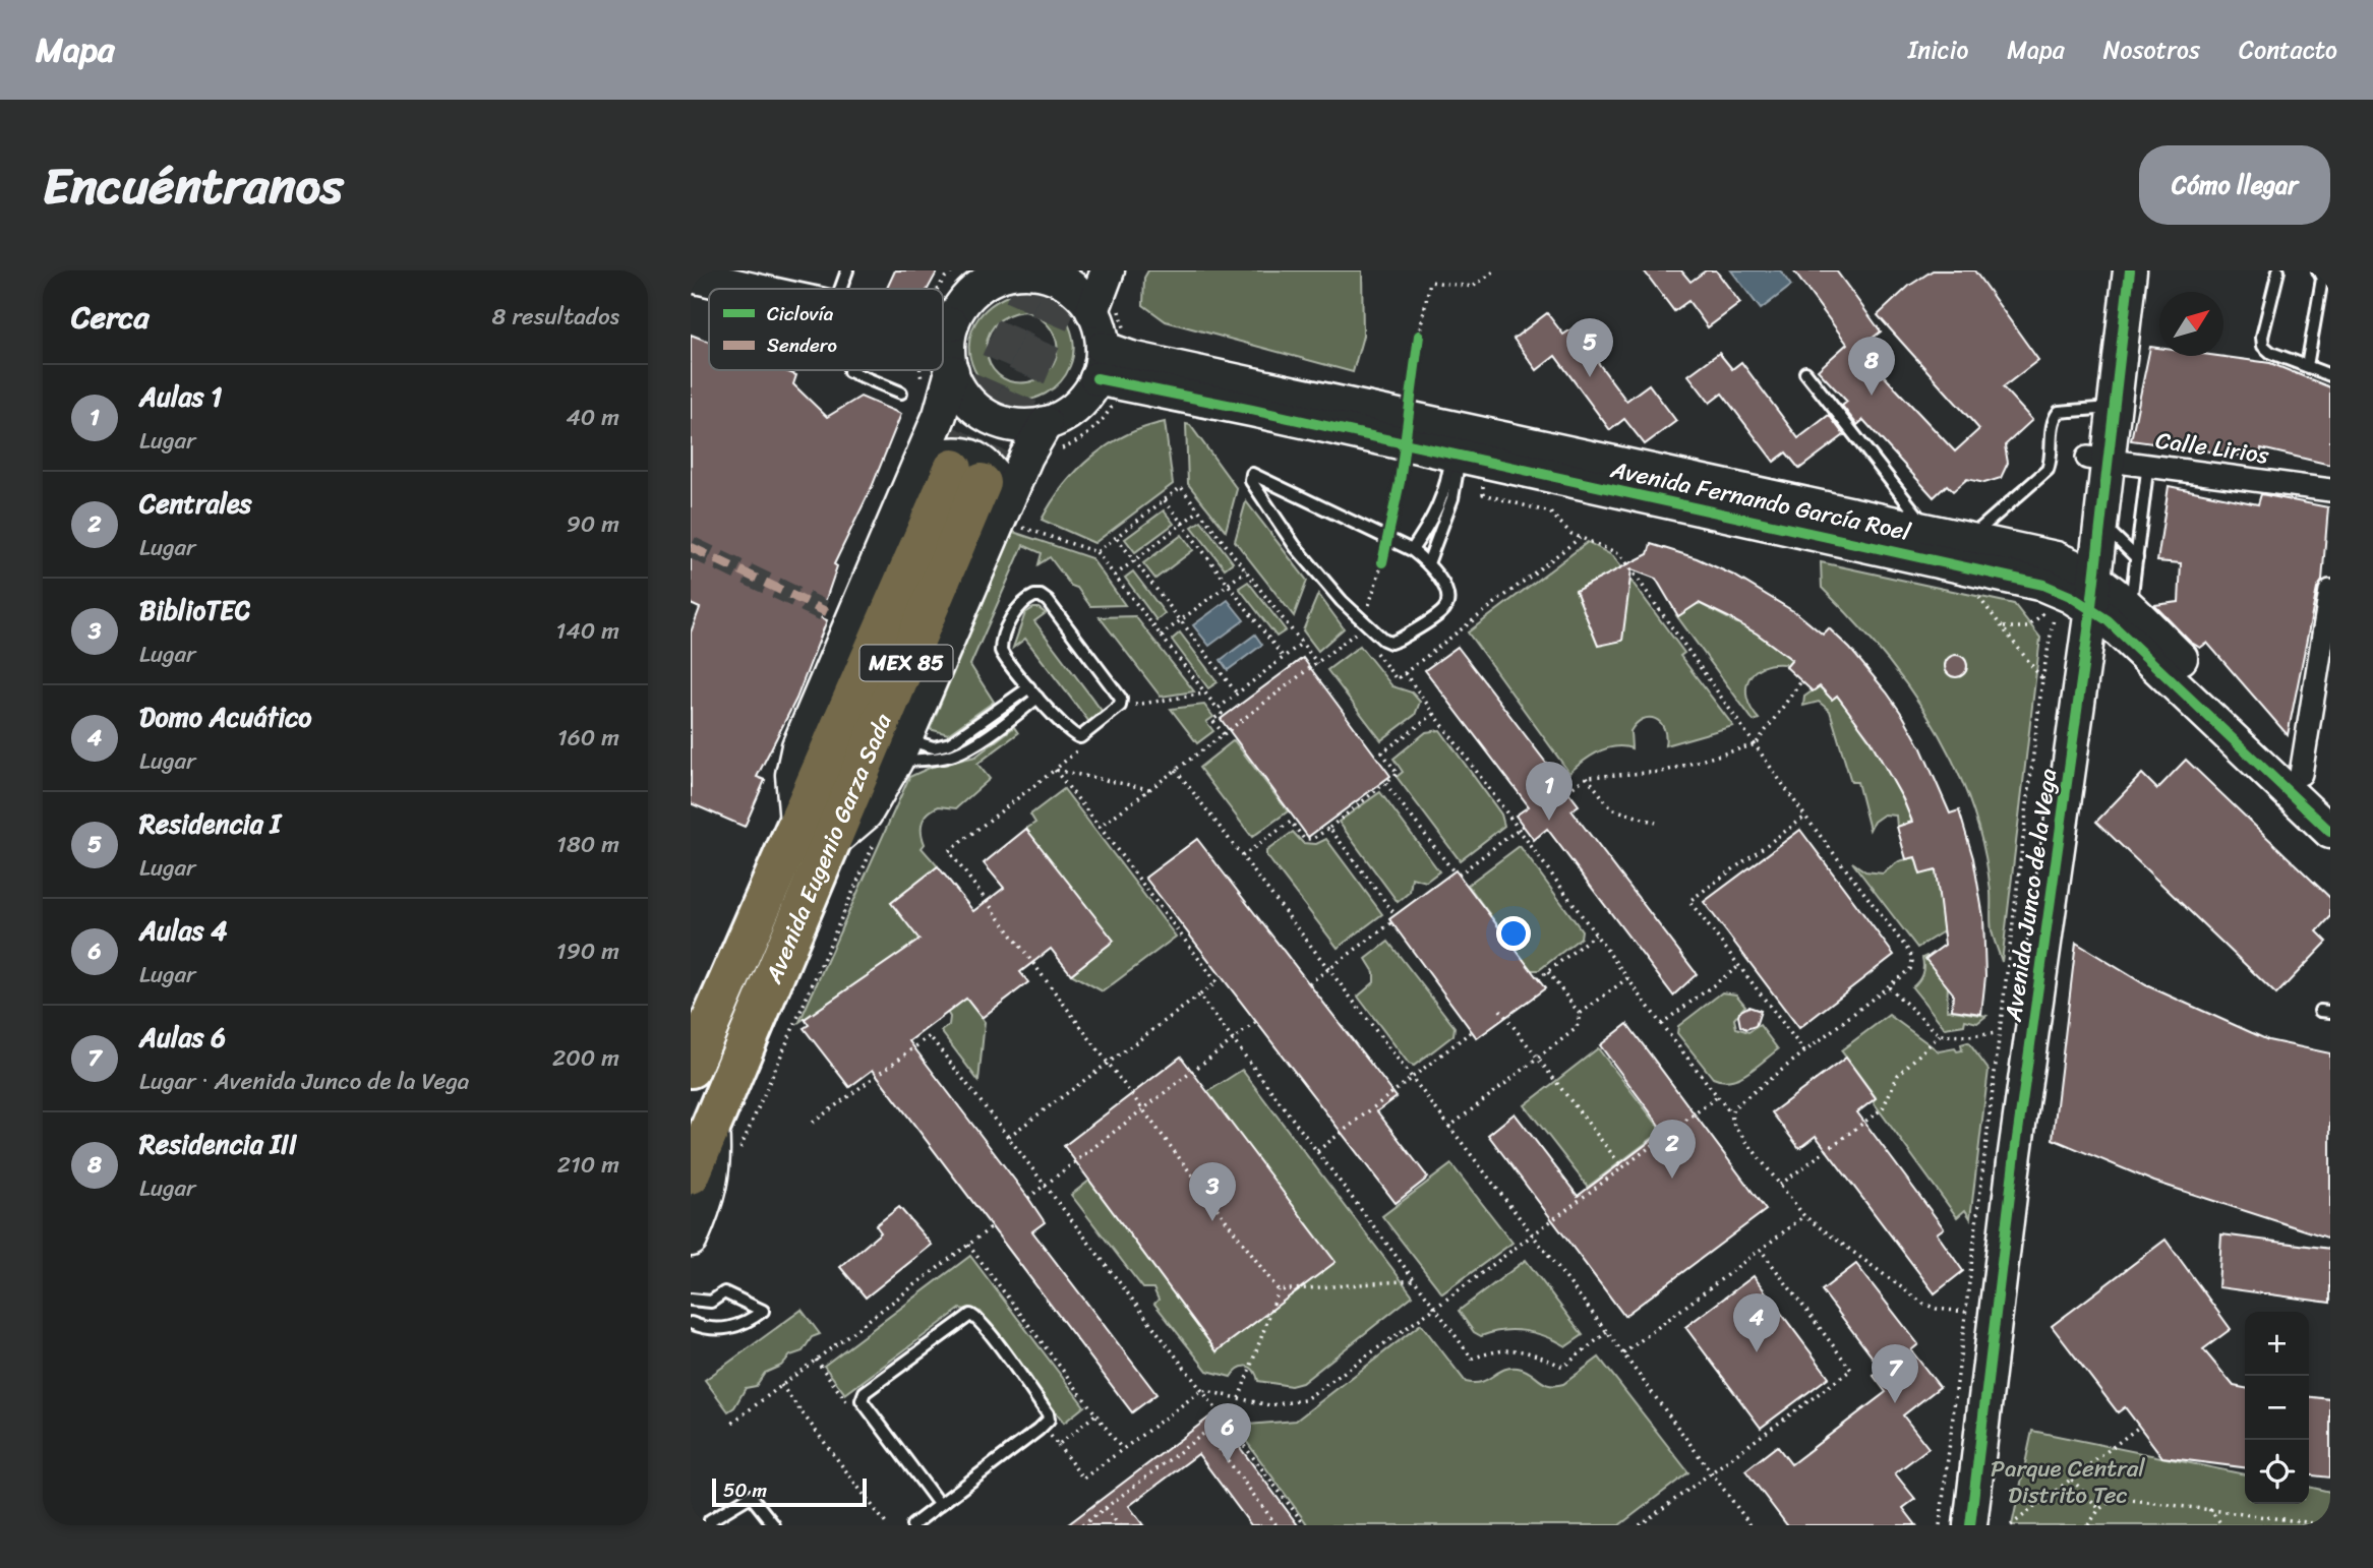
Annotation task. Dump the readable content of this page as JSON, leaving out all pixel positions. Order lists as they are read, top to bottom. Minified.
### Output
{"streets":{"highway":["MEX 85","Avenida Eugenio Garza Sada"],"street":["Calle Lirios","Avenida Fernando García Roel","Avenida Junco de la Vega"]},"crossings":[["Calle Lirios","Avenida Junco de la Vega"],["Avenida Fernando García Roel","Avenida Junco de la Vega"]],"parks":["Parque Central Distrito Tec"],"legend":["Ciclovía","Sendero"],"scale_bar":"50 m","north":"top right","page":{"header":"Mapa","nav":["Inicio","Mapa","Nosotros","Contacto"],"title":"Encuéntranos","buttons":"Cómo llegar","heading":["Cerca","8 resultados"],"pins":["5","8","1","2","3","4","7","6"],"list":[{"mark":"1","name":"Aulas 1","note":"Lugar","value":"40 m"},{"mark":"2","name":"Centrales","note":"Lugar","value":"90 m"},{"mark":"3","name":"BiblioTEC","note":"Lugar","value":"140 m"},{"mark":"4","name":"Domo Acuático","note":"Lugar","value":"160 m"},{"mark":"5","name":"Residencia I","note":"Lugar","value":"180 m"},{"mark":"6","name":"Aulas 4","note":"Lugar","value":"190 m"},{"mark":"7","name":"Aulas 6","note":"Lugar · Avenida Junco de la Vega","value":"200 m"},{"mark":"8","name":"Residencia III","note":"Lugar","value":"210 m"}],"map_buttons":["+","−"],"scale":"50 m"}}
